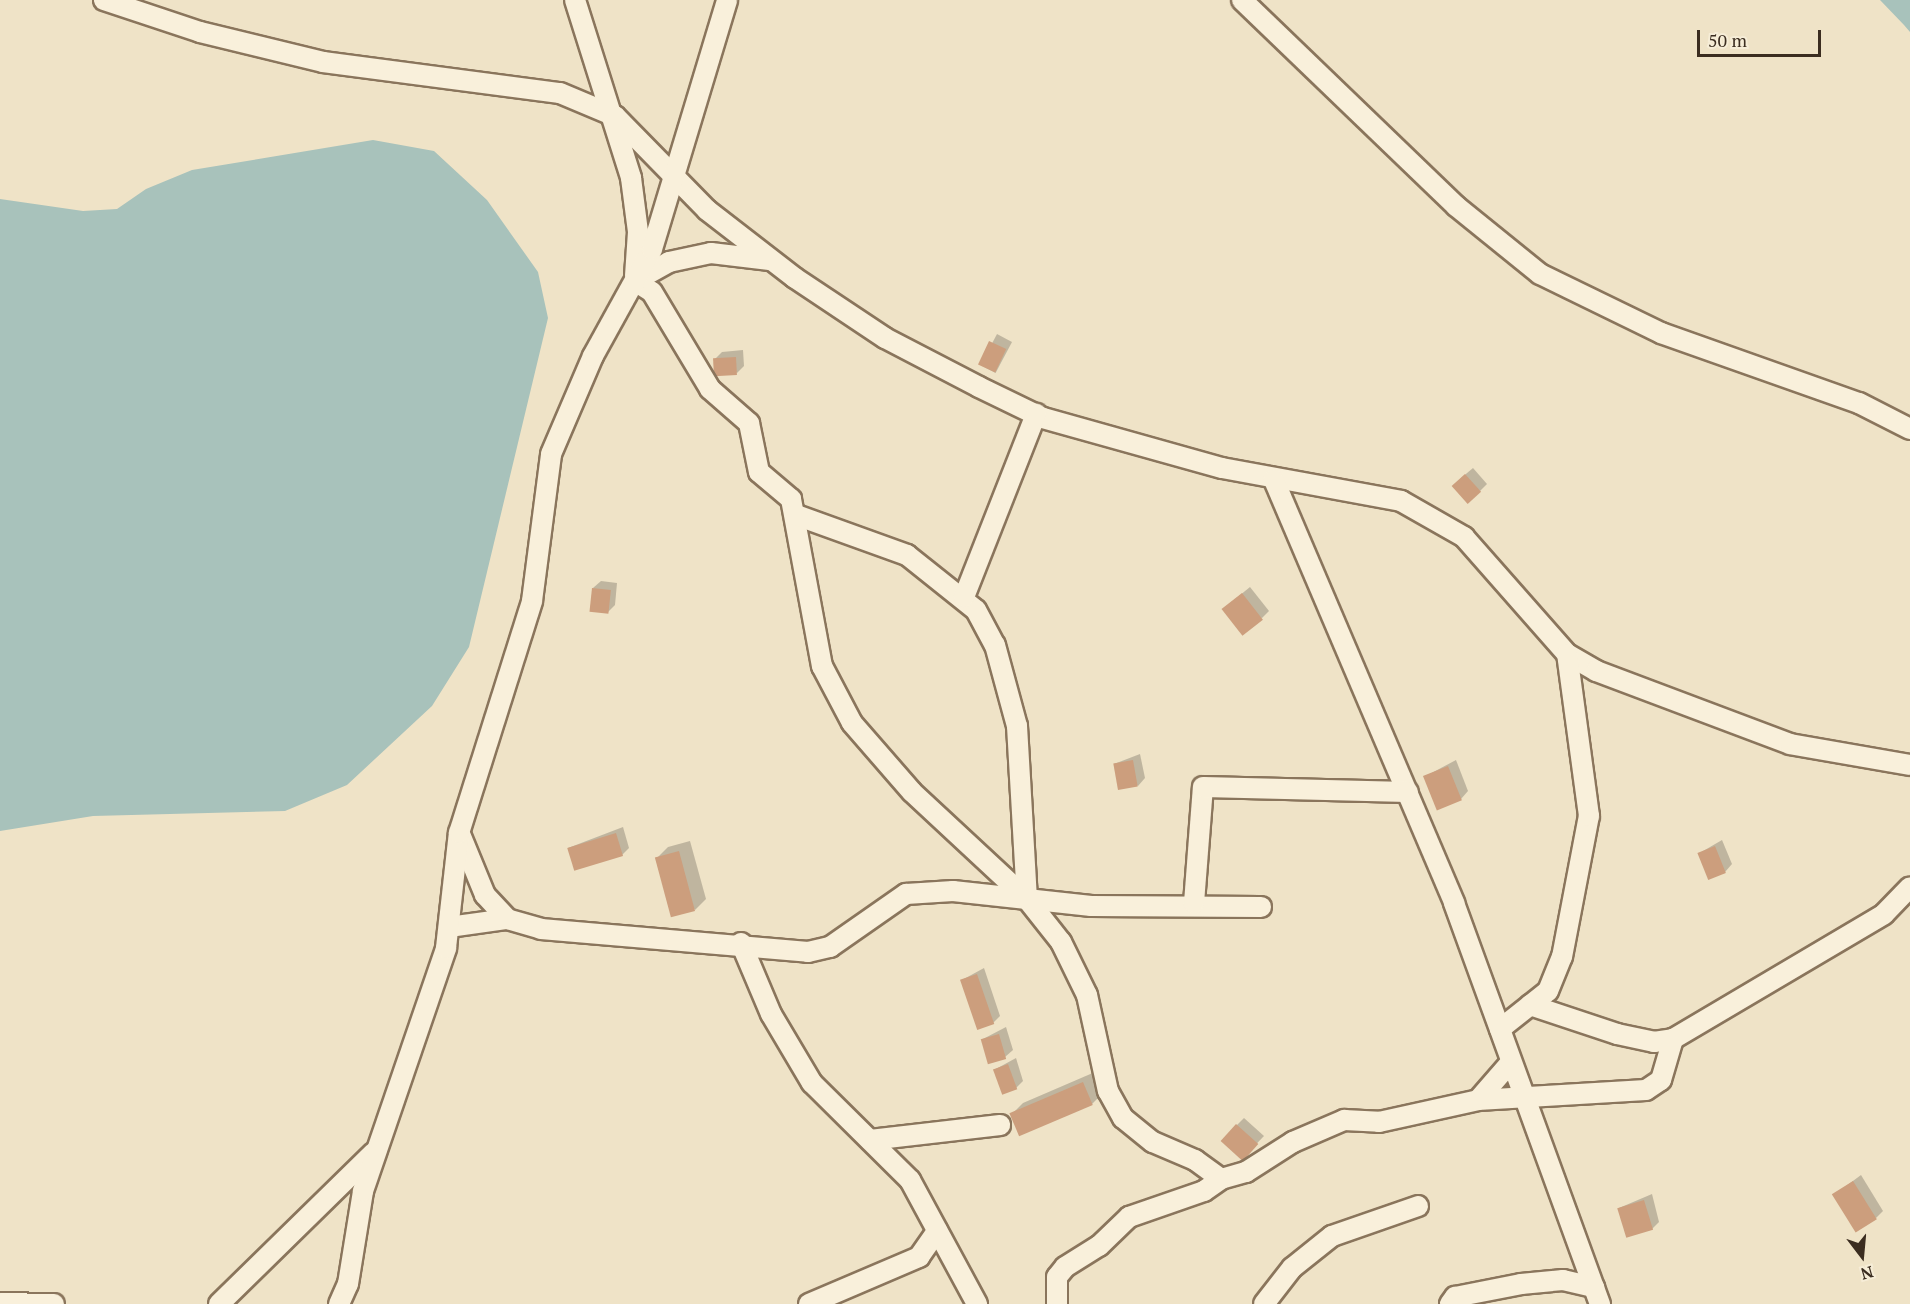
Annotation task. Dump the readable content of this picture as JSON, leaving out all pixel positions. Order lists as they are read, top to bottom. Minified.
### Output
{"scale_bar":"50 m","north":"bottom"}
